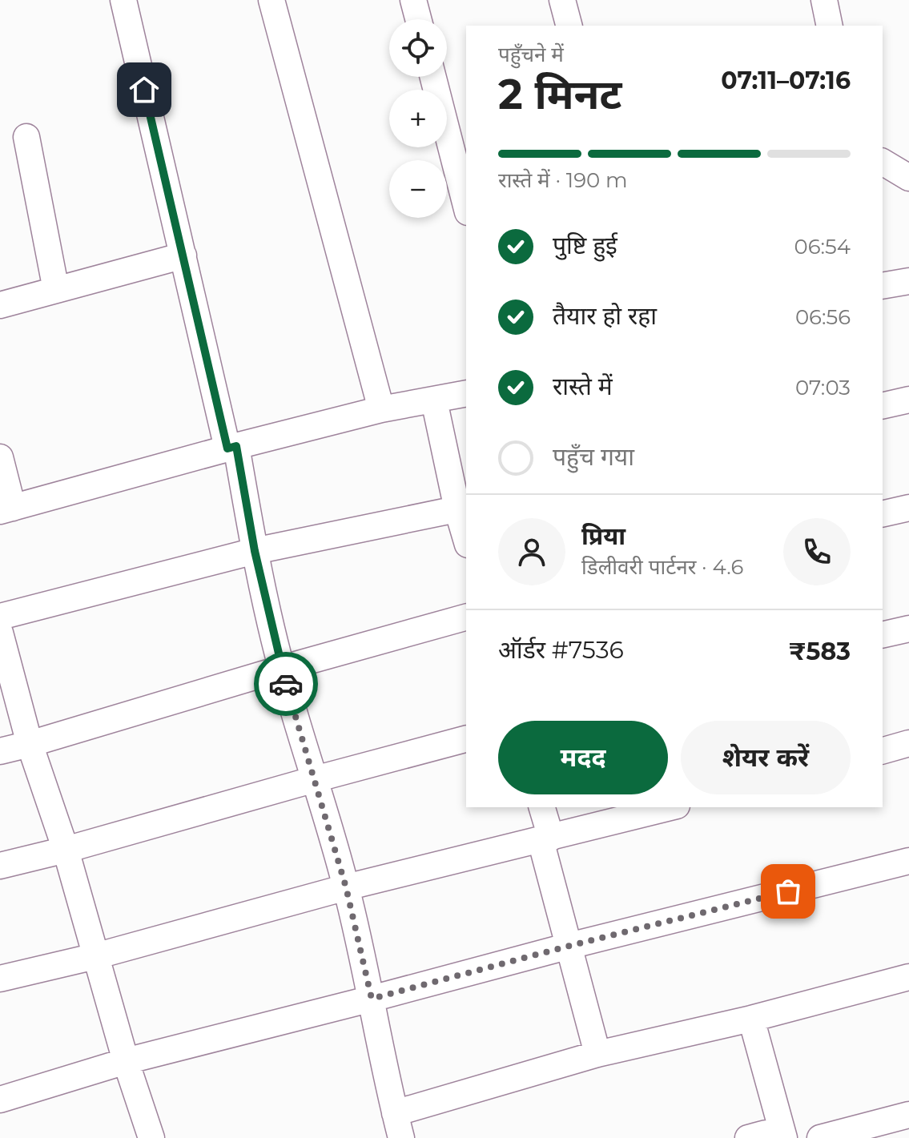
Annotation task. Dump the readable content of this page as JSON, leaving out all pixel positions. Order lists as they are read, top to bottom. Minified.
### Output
{"page":{"map_buttons":["+","−"],"heading":["2 मिनट","पहुँचने में","07:11–07:16"],"panel":["प्रिया","डिलीवरी पार्टनर · 4.6","ऑर्डर #7536","₹583"],"bar":"रास्ते में · 190 m","list":[["पुष्टि हुई","06:54"],["तैयार हो रहा","06:56"],["रास्ते में","07:03"],"पहुँच गया"],"buttons":["मदद","शेयर करें"]}}
